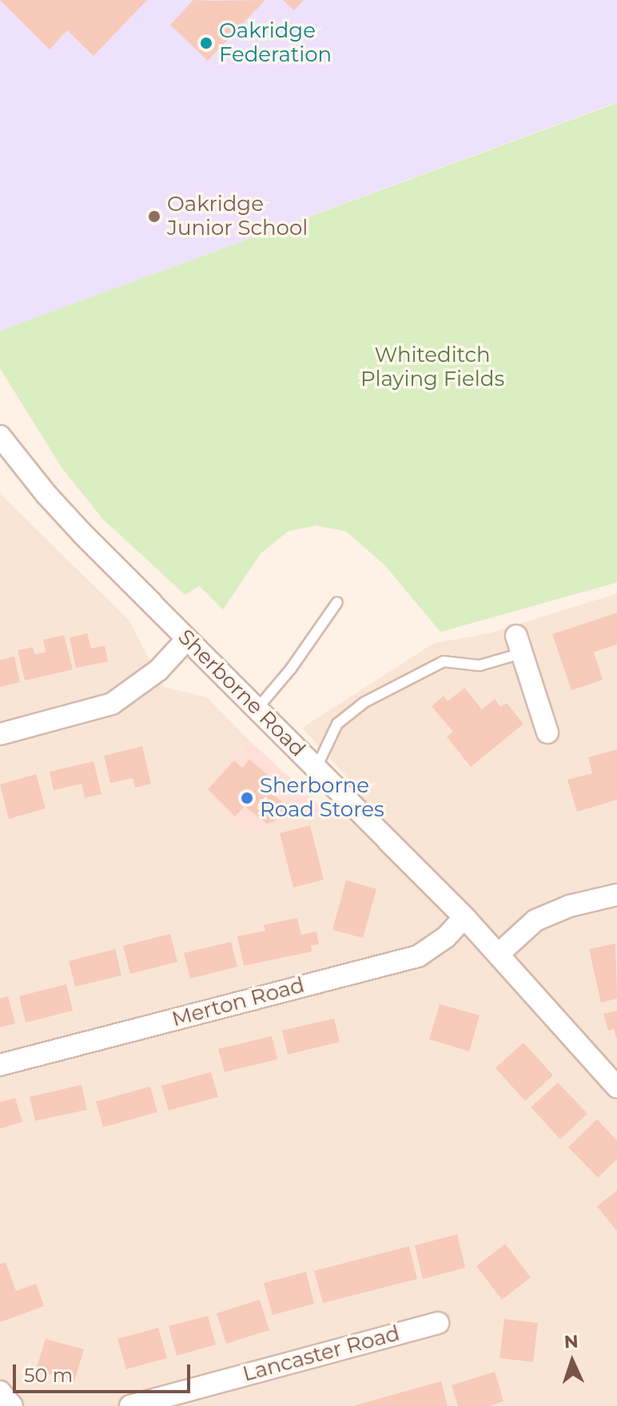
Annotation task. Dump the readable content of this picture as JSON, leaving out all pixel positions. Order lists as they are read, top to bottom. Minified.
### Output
{"streets":{"street":["Sherborne Road","Merton Road","Lancaster Road"]},"crossings":[["Sherborne Road","Merton Road"]],"parks":["Whiteditch Playing Fields"],"places":["Oakridge Federation","Oakridge Junior School","Sherborne Road Stores"],"scale_bar":"50 m","north":"top"}
